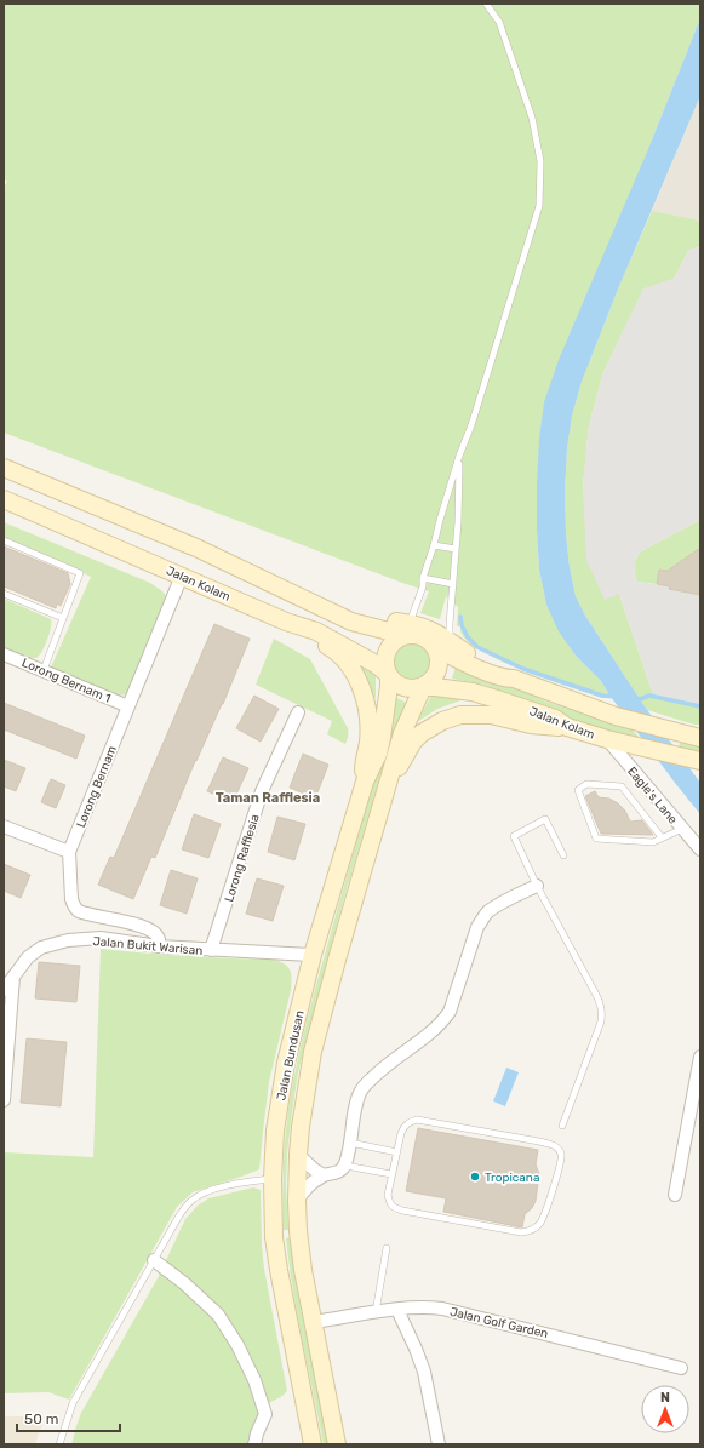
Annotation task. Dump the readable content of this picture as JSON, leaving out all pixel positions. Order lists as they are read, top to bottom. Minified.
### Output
{"streets":{"main road":["Jalan Kolam","Jalan Bundusan"],"street":["Lorong Bernam 1","Lorong Bernam","Eagle's Lane","Lorong Rafflesia","Jalan Bukit Warisan","Jalan Golf Garden"]},"crossings":[["Jalan Kolam","Lorong Bernam"],["Jalan Kolam","Eagle's Lane"],["Jalan Kolam","Jalan Bundusan"],["Lorong Bernam 1","Lorong Bernam"],["Lorong Bernam","Jalan Bukit Warisan"],["Lorong Rafflesia","Jalan Bukit Warisan"],["Jalan Bukit Warisan","Jalan Bundusan"],["Jalan Bundusan","Jalan Golf Garden"]],"districts":["Taman Rafflesia"],"places":["Tropicana"],"scale_bar":"50 m","north":"top"}
